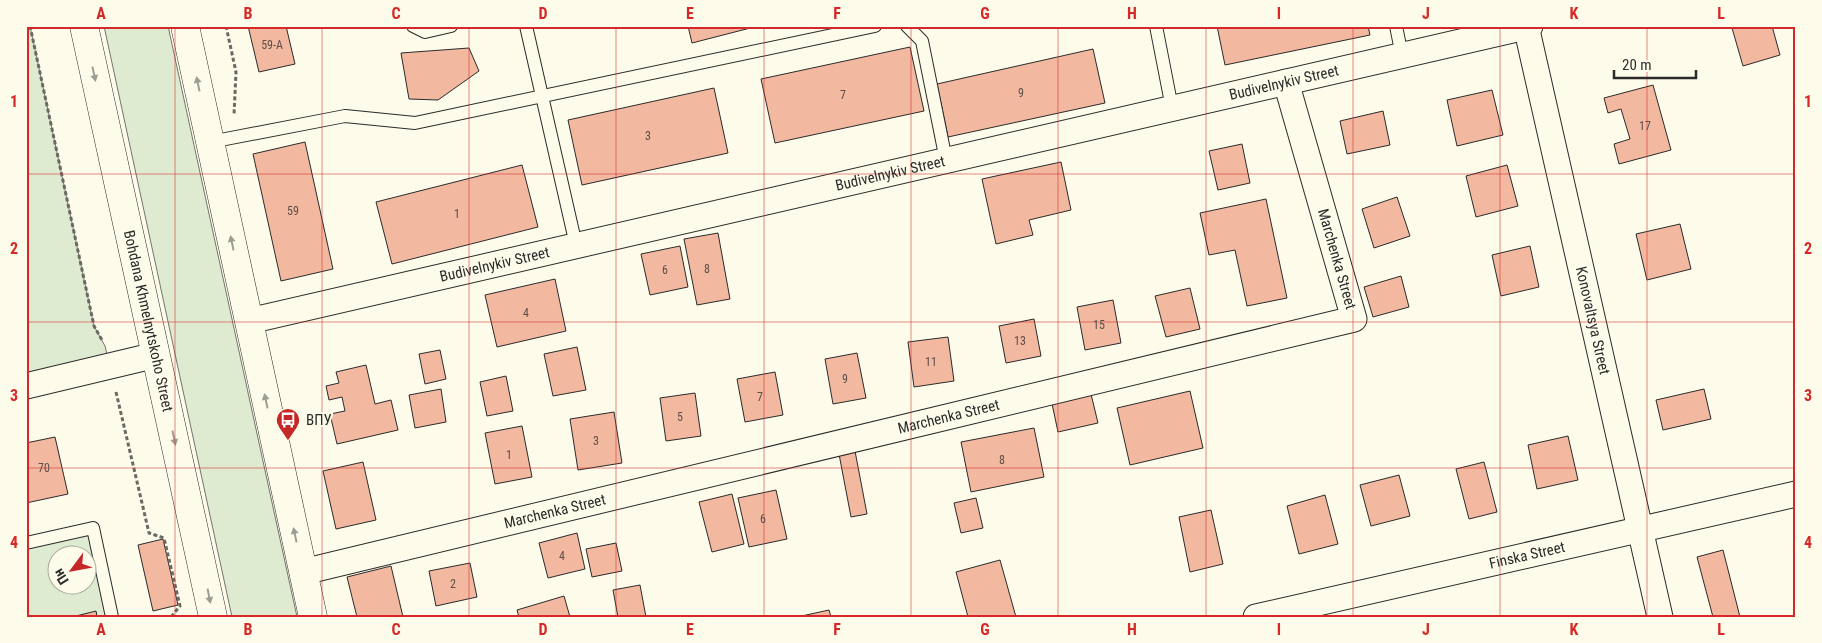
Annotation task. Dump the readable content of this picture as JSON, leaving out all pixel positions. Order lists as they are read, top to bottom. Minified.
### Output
{"streets":{"street":["Budivelnykiv Street","Marchenka Street","Bohdana Khmelnytskoho Street","Konovaltsya Street","Finska Street"]},"crossings":[["Budivelnykiv Street","Marchenka Street"],["Budivelnykiv Street","Konovaltsya Street"],["Konovaltsya Street","Finska Street"]],"places":{"bus stop":["ВПУ"]},"house_numbers":["59-А","9","7","17","3","59","1","8","6","4","15","13","11","9","7","5","3","1","8","70","6","4","2"],"scale_bar":"20 m","north":"bottom left","grid":{"columns":["A","B","C","D","E","F","G","H","I","J","K","L"],"rows":["1","2","3","4"]}}
